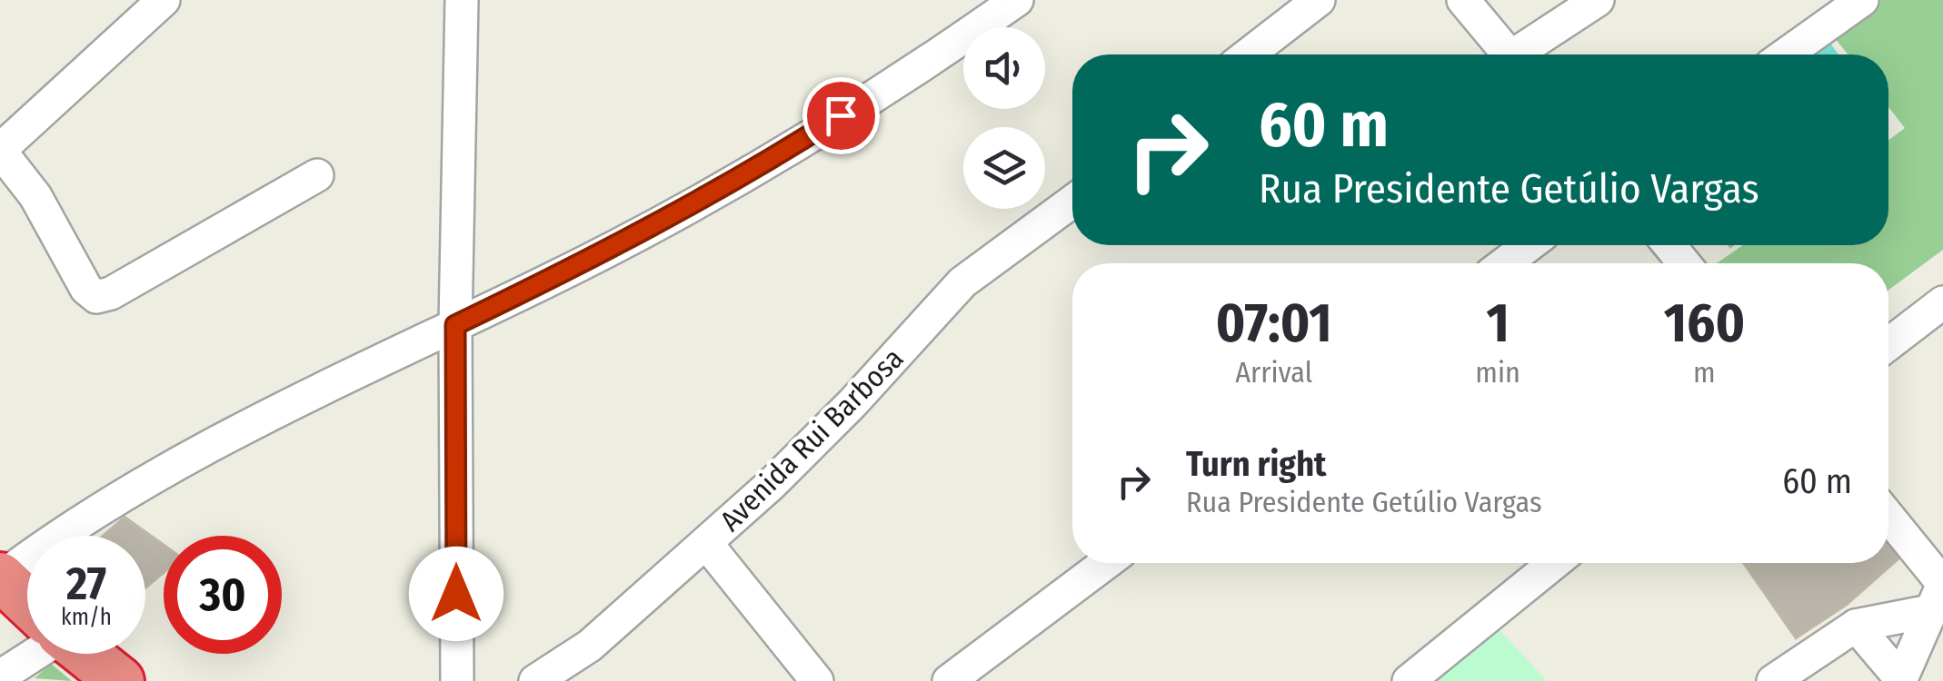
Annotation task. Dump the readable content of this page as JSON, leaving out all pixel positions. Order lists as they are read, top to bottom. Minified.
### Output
{"streets":{"street":["Avenida Rui Barbosa"]},"page":{"turn":["60 m","Rua Presidente Getúlio Vargas"],"eta":["07:01","Arrival","1","min","160","m"],"list":[{"name":"Turn right","note":"Rua Presidente Getúlio Vargas","value":"60 m"}],"speed":"27 km/h","limit":"30"}}
